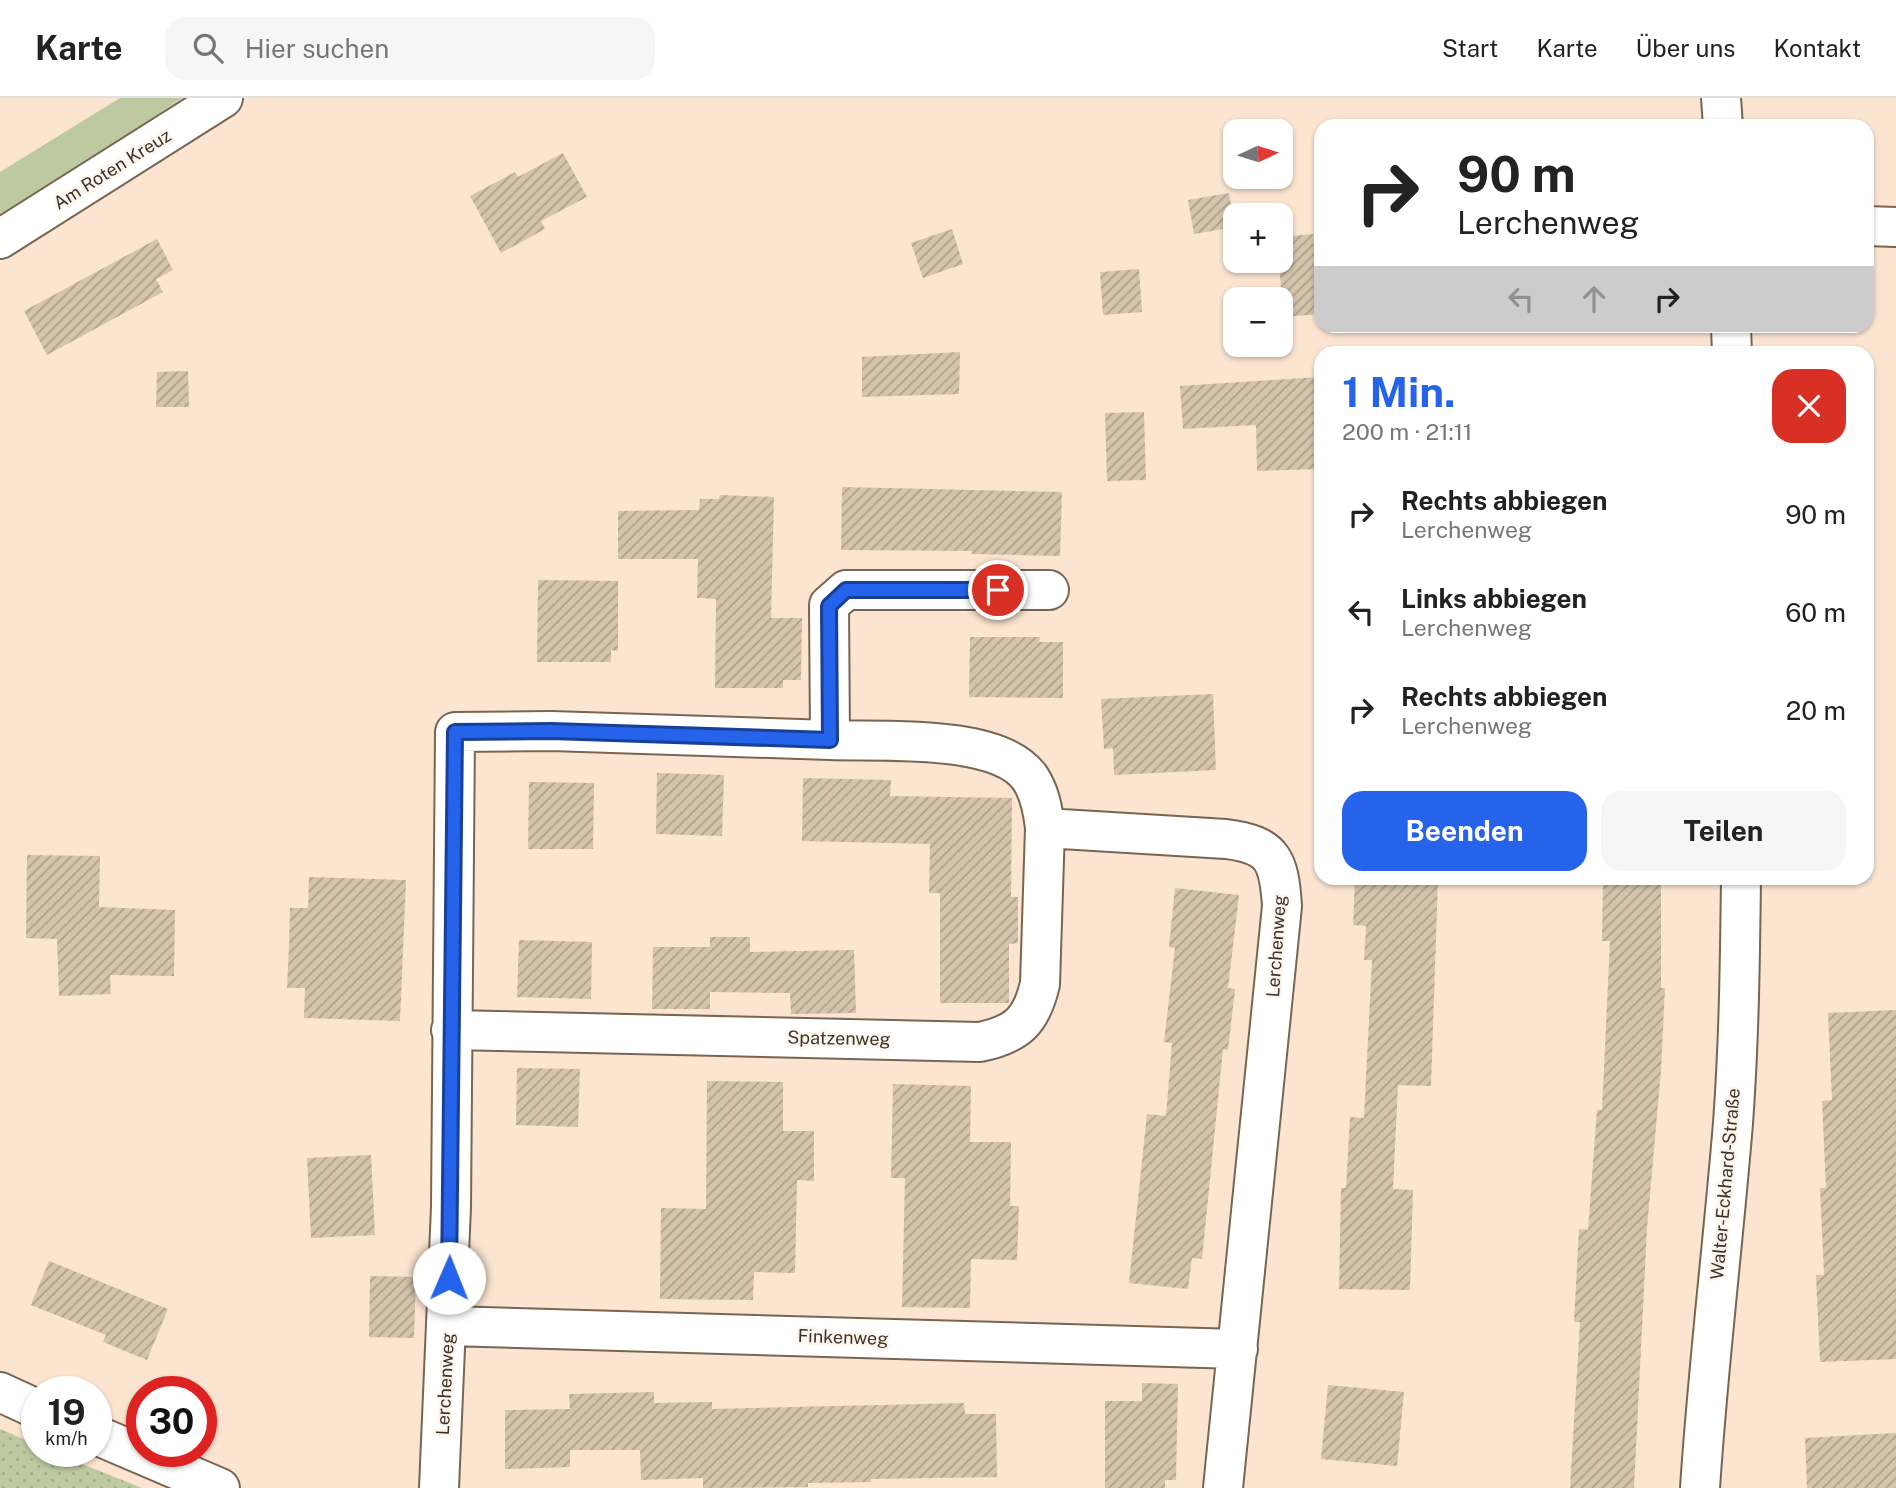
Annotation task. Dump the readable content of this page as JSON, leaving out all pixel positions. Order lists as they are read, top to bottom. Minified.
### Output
{"streets":{"street":["Am Roten Kreuz","Lerchenweg","Spatzenweg","Walter-Eckhard-Straße","Finkenweg"]},"crossings":[["Lerchenweg","Spatzenweg"],["Lerchenweg","Finkenweg"]],"north":"right","page":{"header":"Karte","search":"Hier suchen","nav":["Start","Karte","Über uns","Kontakt"],"map_buttons":["+","−"],"turn":["90 m","Lerchenweg"],"heading":["1 Min.","200 m · 21:11"],"list":[{"name":"Rechts abbiegen","note":"Lerchenweg","value":"90 m"},{"name":"Links abbiegen","note":"Lerchenweg","value":"60 m"},{"name":"Rechts abbiegen","note":"Lerchenweg","value":"20 m"}],"buttons":["Beenden","Teilen"],"speed":"19 km/h","limit":"30"}}
